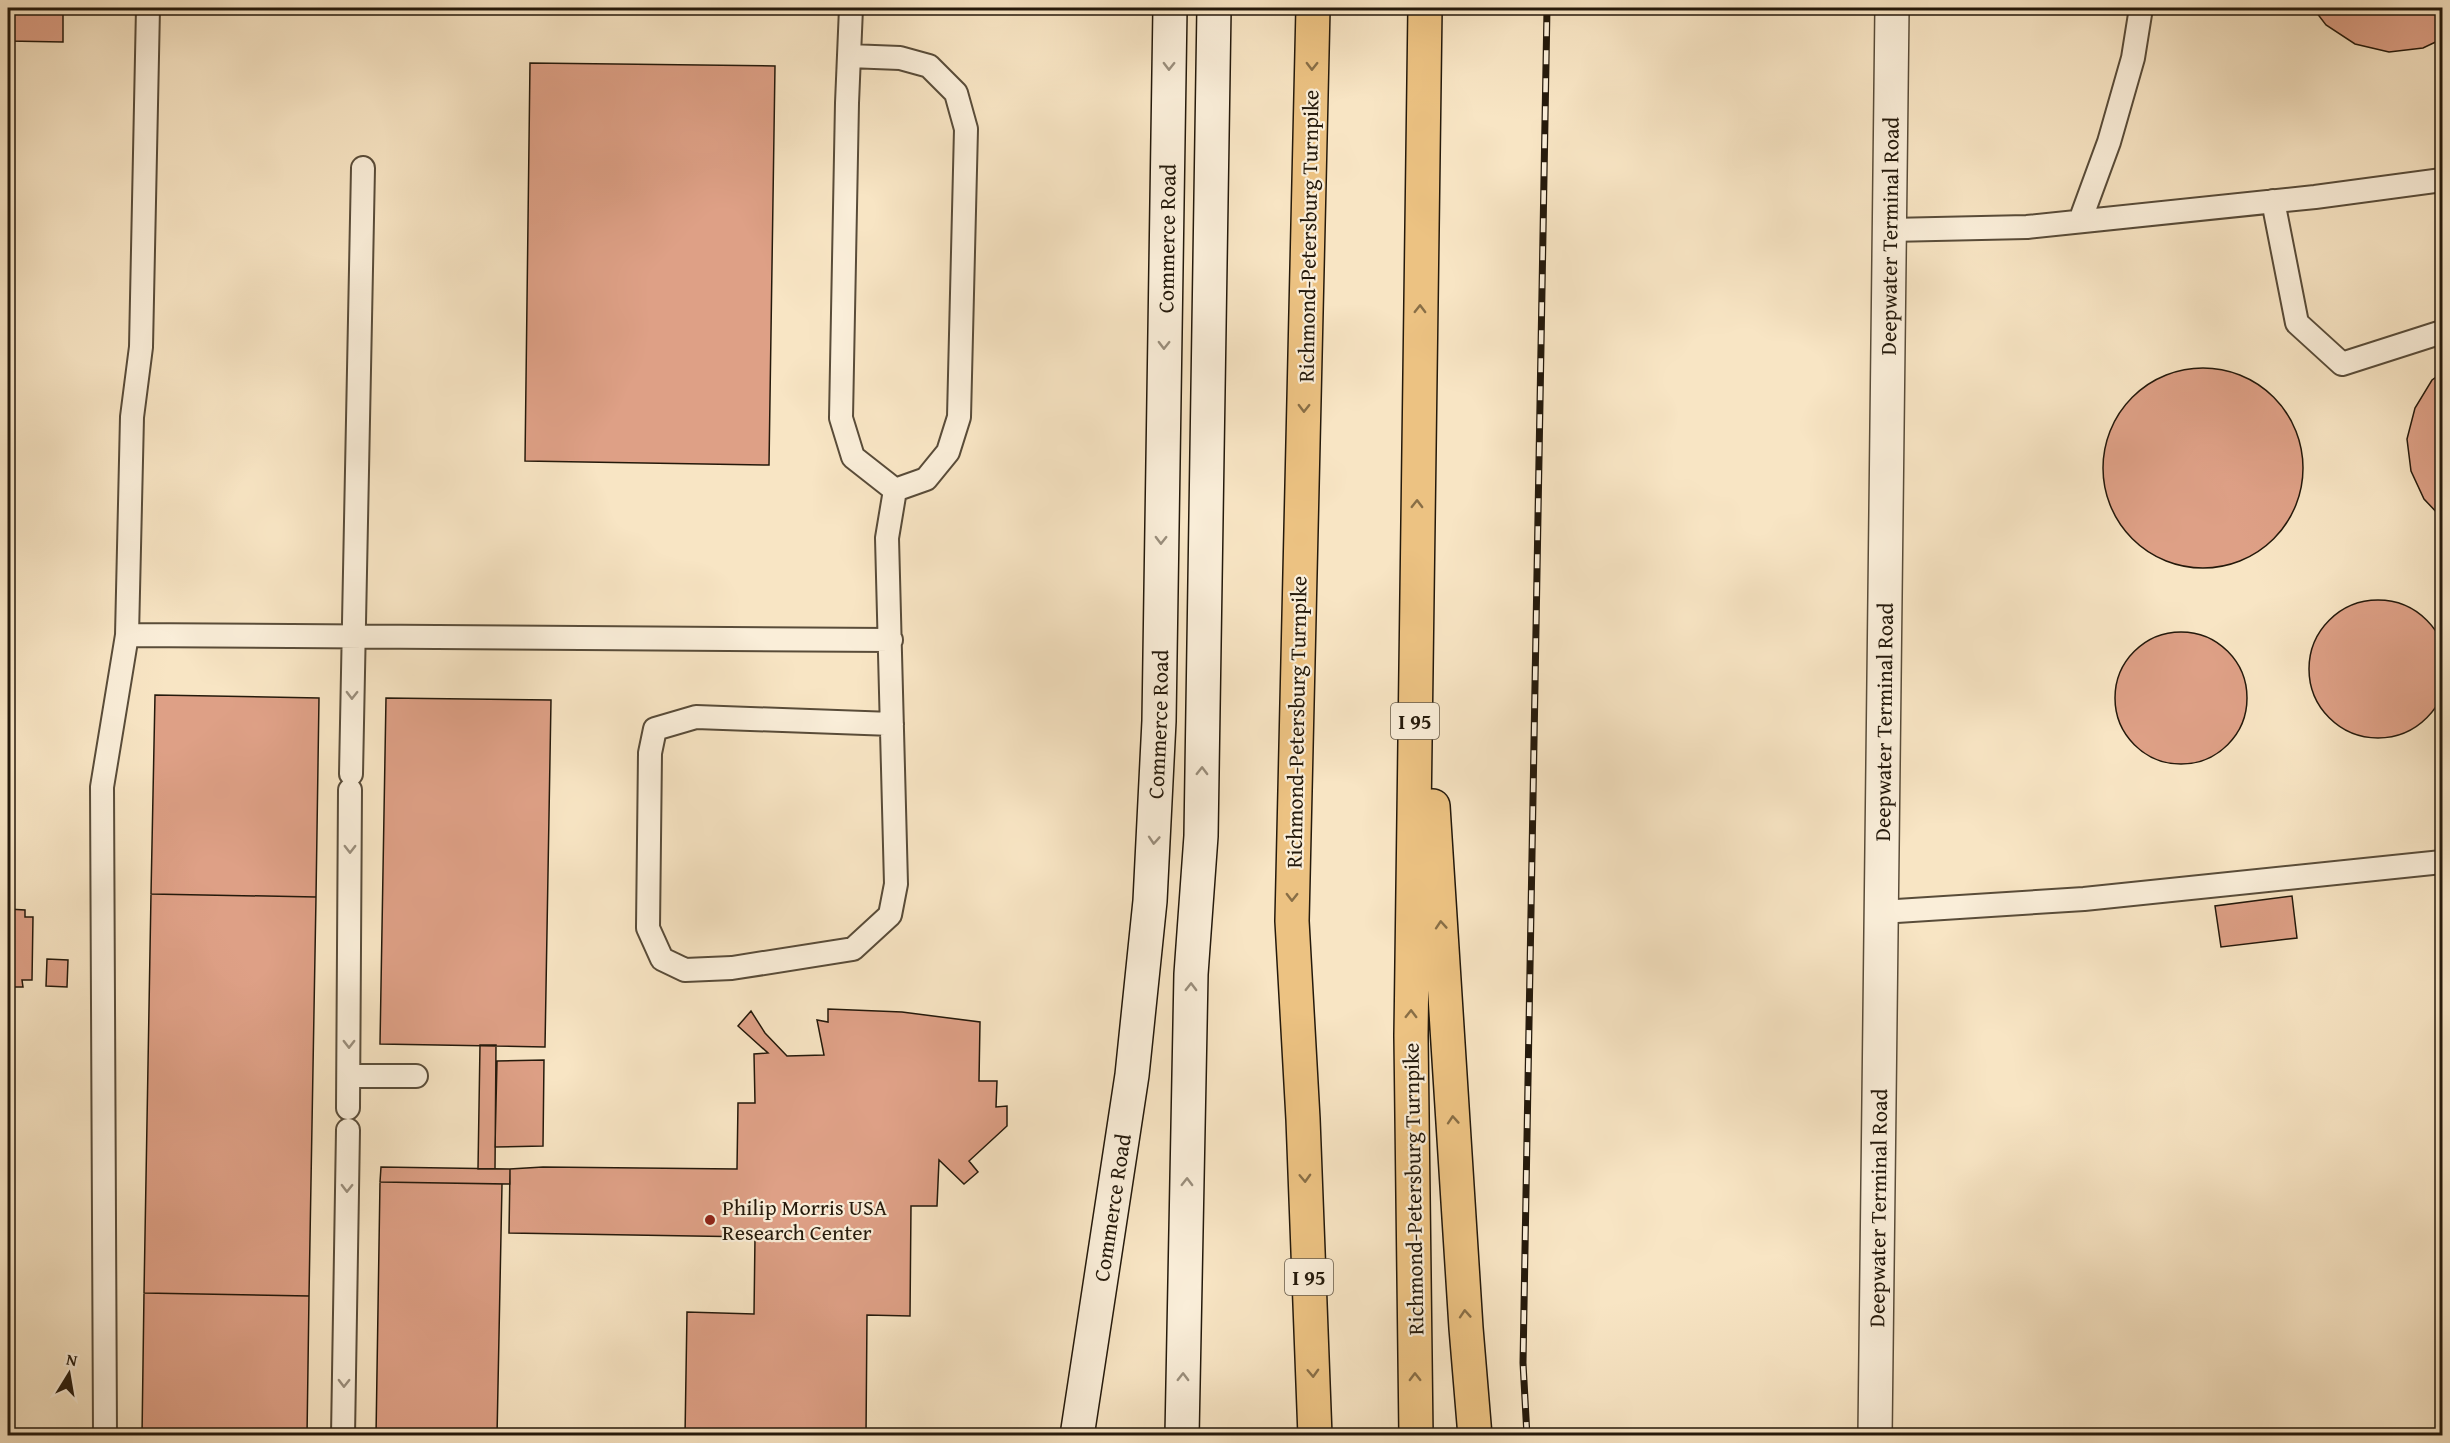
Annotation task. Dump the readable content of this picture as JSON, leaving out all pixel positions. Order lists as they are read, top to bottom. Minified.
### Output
{"streets":{"highway":["Richmond-Petersburg Turnpike","I 95"],"main road":["Deepwater Terminal Road","Commerce Road"]},"places":["Philip Morris USA Research Center"],"north":"top"}
